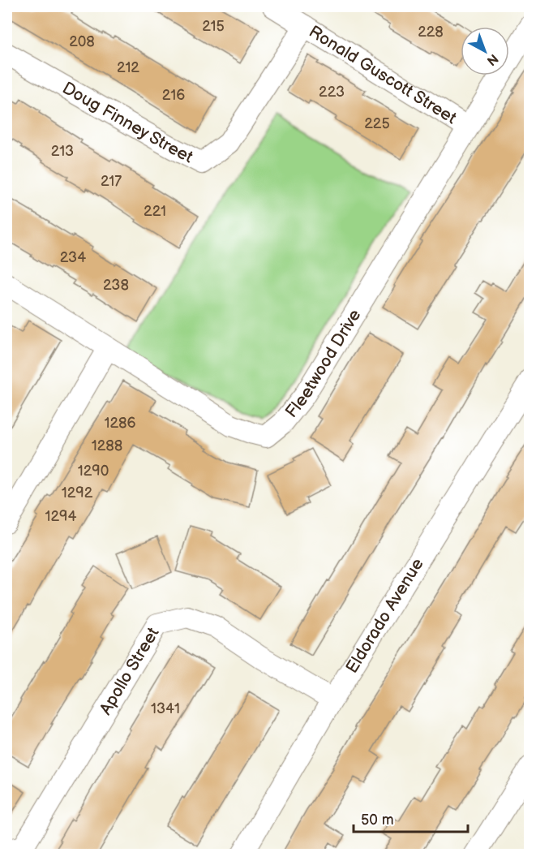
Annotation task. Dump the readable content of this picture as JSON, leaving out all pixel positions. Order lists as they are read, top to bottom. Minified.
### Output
{"streets":{"street":["Ronald Guscott Street","Doug Finney Street","Fleetwood Drive","Eldorado Avenue","Apollo Street"]},"crossings":[["Ronald Guscott Street","Doug Finney Street"],["Ronald Guscott Street","Fleetwood Drive"],["Eldorado Avenue","Apollo Street"]],"house_numbers":["215","228","208","212","223","216","225","213","217","221","234","238","1286","1288","1290","1292","1294","1341"],"scale_bar":"50 m","north":"bottom right"}
